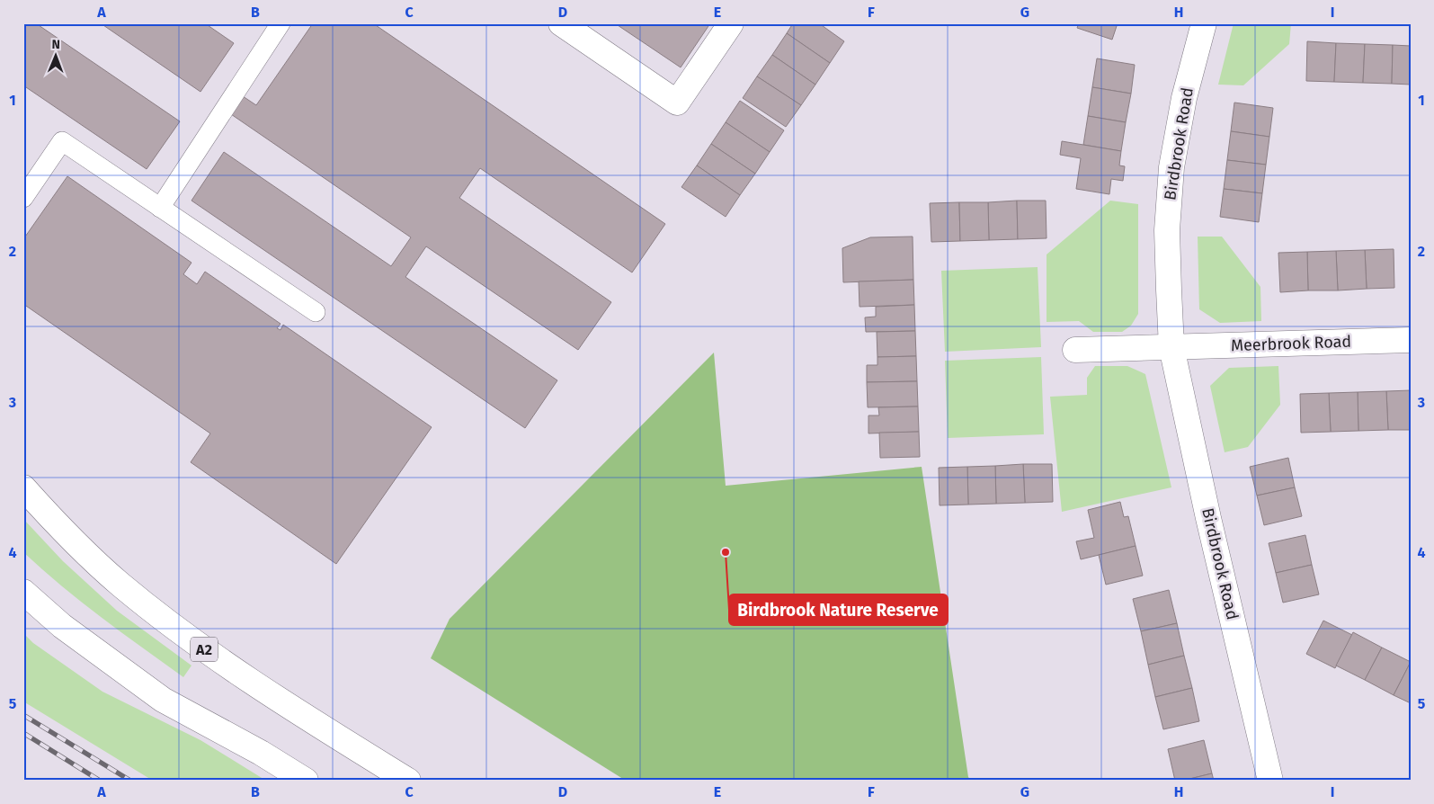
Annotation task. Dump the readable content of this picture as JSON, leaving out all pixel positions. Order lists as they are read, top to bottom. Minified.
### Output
{"streets":{"main road":["Birdbrook Road","Meerbrook Road","A2"]},"crossings":[["Birdbrook Road","Meerbrook Road"]],"places":["Birdbrook Nature Reserve"],"north":"top","grid":{"columns":["A","B","C","D","E","F","G","H","I"],"rows":["1","2","3","4","5"]}}
